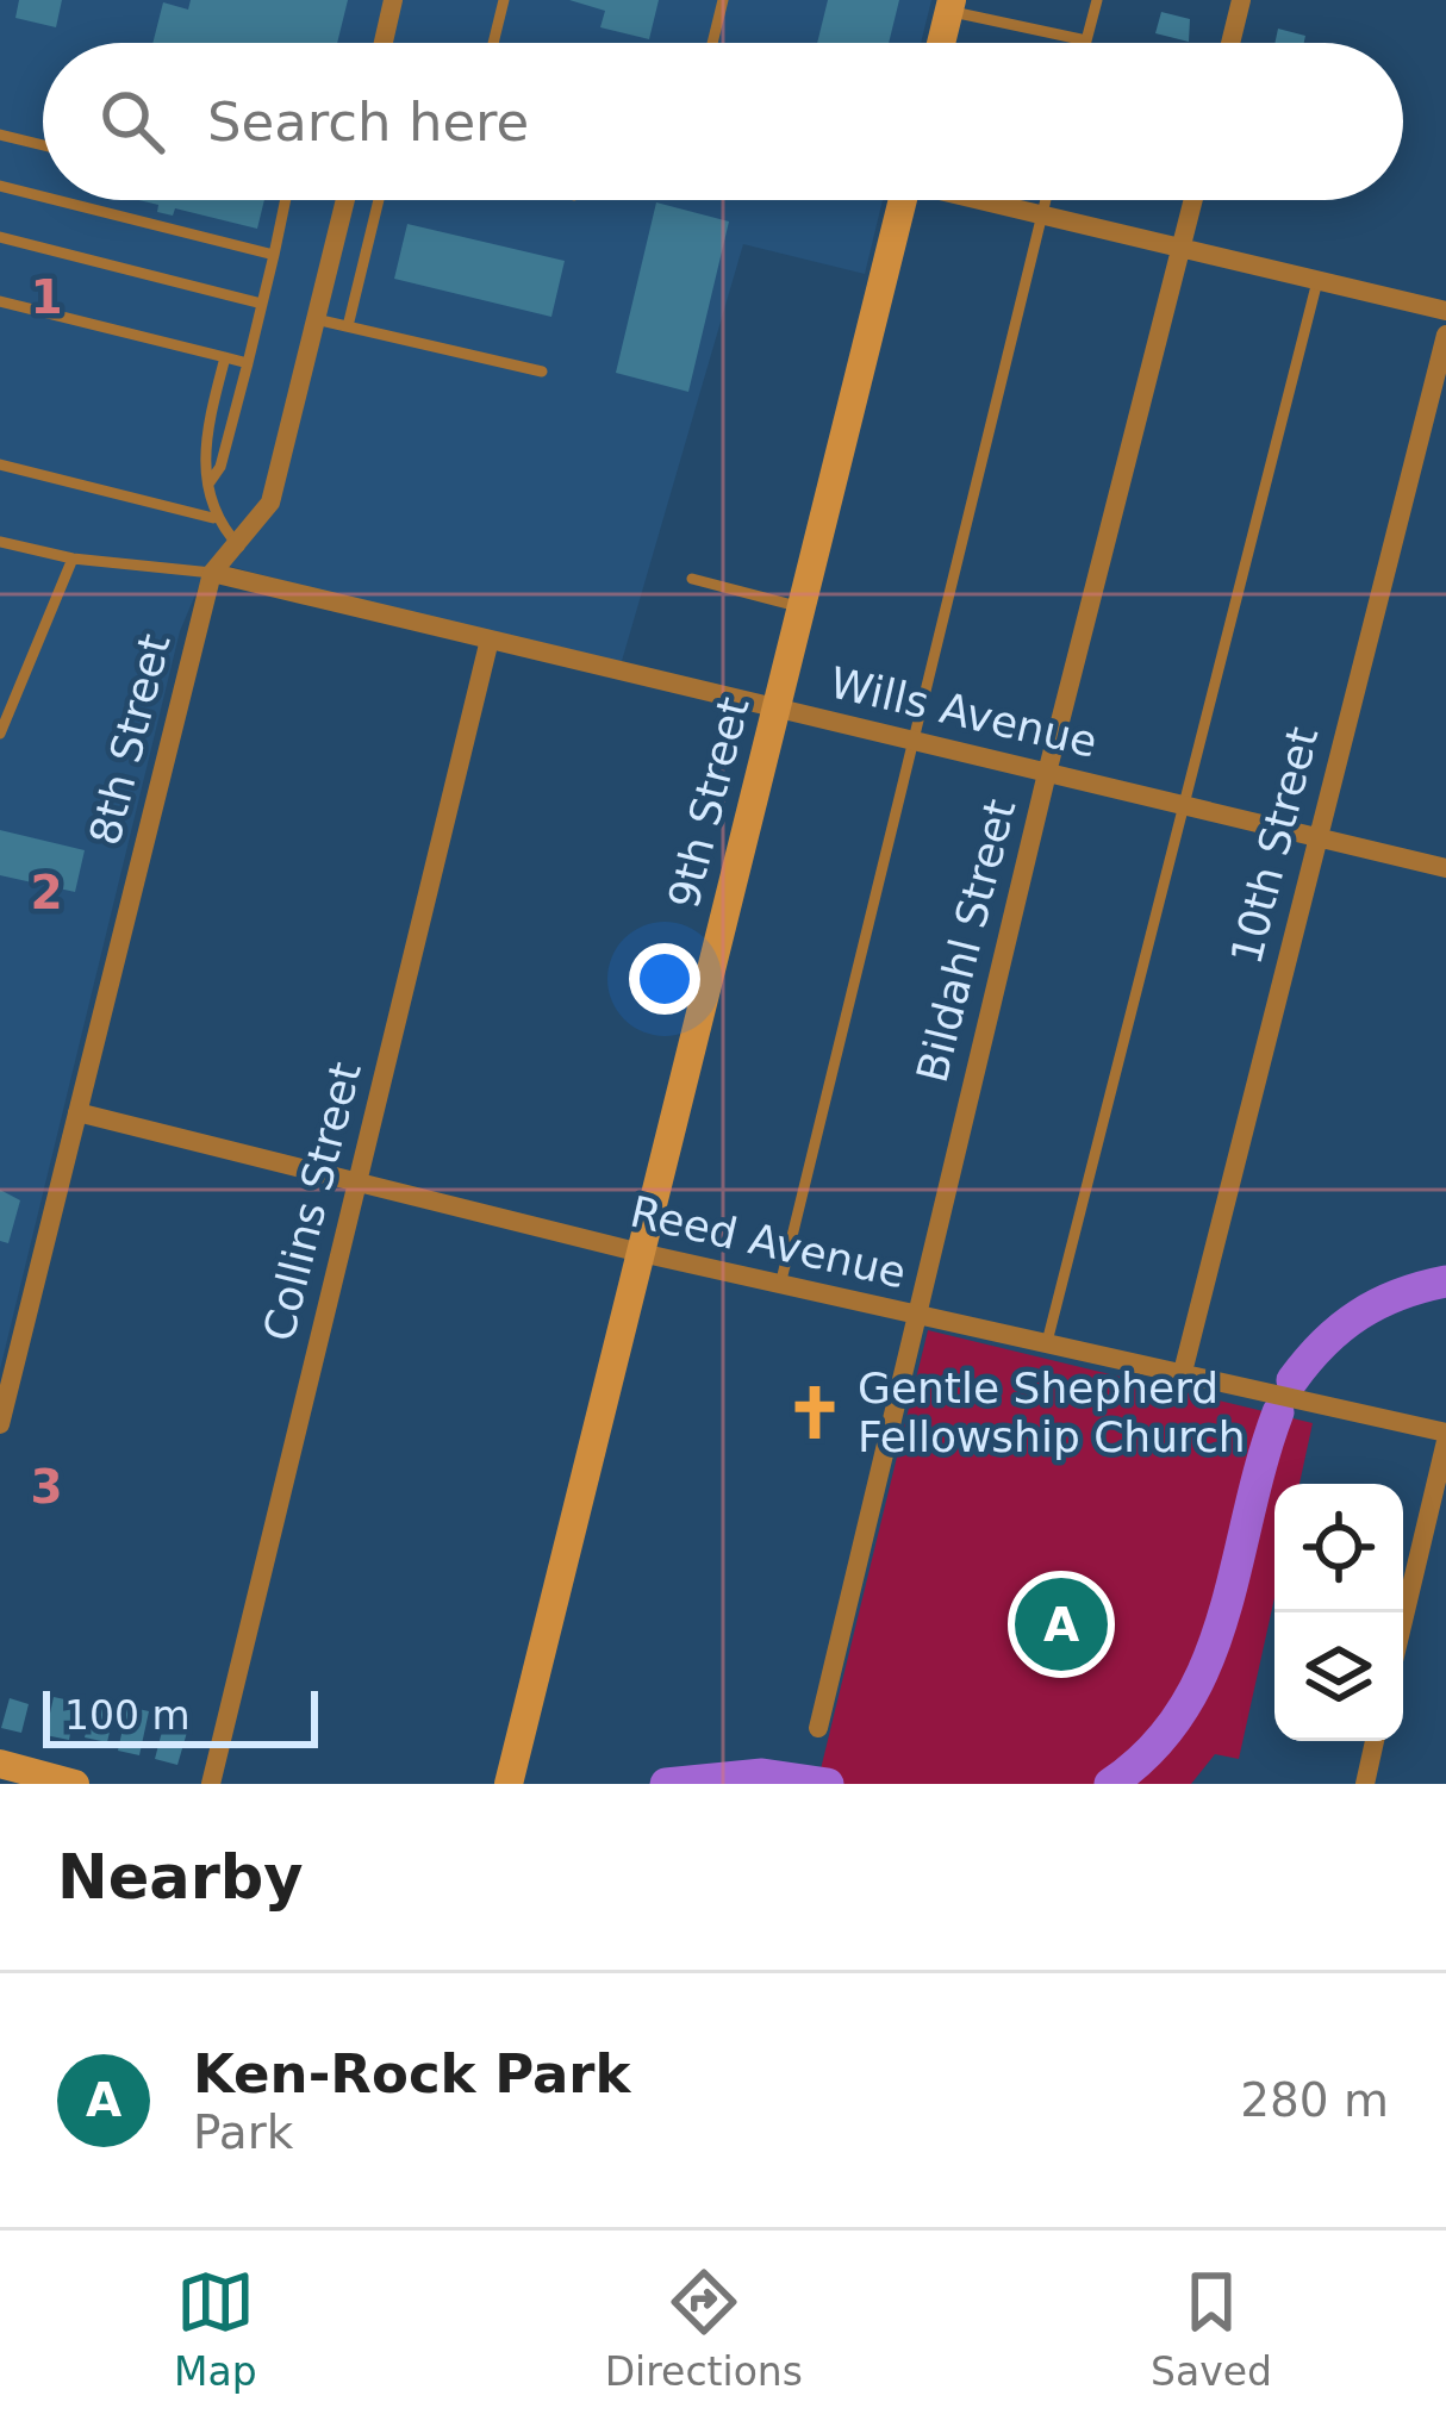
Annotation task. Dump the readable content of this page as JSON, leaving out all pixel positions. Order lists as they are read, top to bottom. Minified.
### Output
{"streets":{"street":["Wills Avenue","8th Street","9th Street","10th Street","Bildahl Street","Collins Street","Reed Avenue"]},"crossings":[["Wills Avenue","8th Street"],["Wills Avenue","9th Street"],["Wills Avenue","10th Street"],["Wills Avenue","Bildahl Street"],["Wills Avenue","Collins Street"],["8th Street","Reed Avenue"],["9th Street","Reed Avenue"],["10th Street","Reed Avenue"],["Bildahl Street","Reed Avenue"],["Collins Street","Reed Avenue"]],"places":{"church":["Gentle Shepherd Fellowship Church"]},"scale_bar":"100 m","page":{"search":"Search here","pins":"A","scale":"100 m","heading":"Nearby","list":[{"mark":"A","name":"Ken-Rock Park","note":"Park","value":"280 m"}],"nav":["Map","Directions","Saved"]},"grid":{"rows":["1","2","3"]}}
